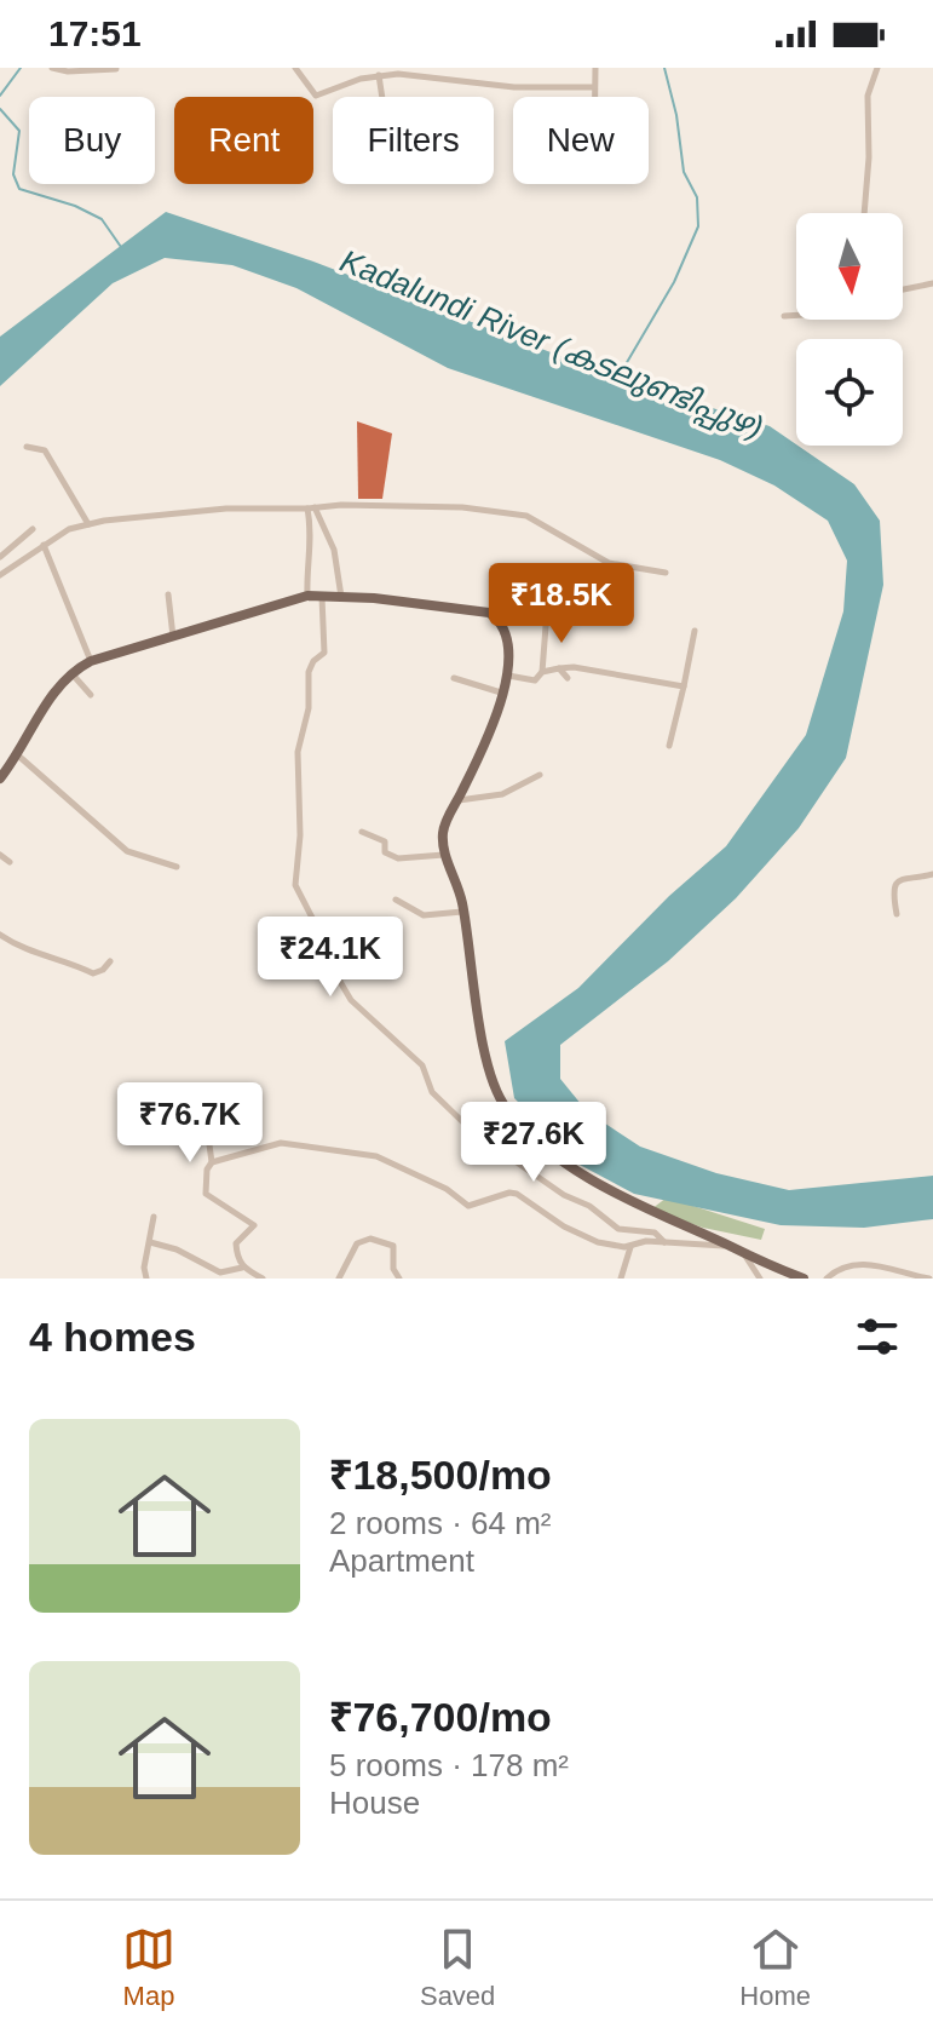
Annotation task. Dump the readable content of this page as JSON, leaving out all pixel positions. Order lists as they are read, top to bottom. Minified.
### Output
{"water":["Kadalundi River (കടലുണ്ടിപ്പുഴ)"],"north":"bottom","page":{"status":"17:51","chip":["Buy","Rent","Filters","New"],"price":["₹18.5K","₹24.1K","₹76.7K","₹27.6K"],"heading":"4 homes","list":[{"name":"₹18,500/mo","note":"2 rooms · 64 m² · Apartment"},{"name":"₹76,700/mo","note":"5 rooms · 178 m² · House"}],"tabs":["Map","Saved","Home"]}}
